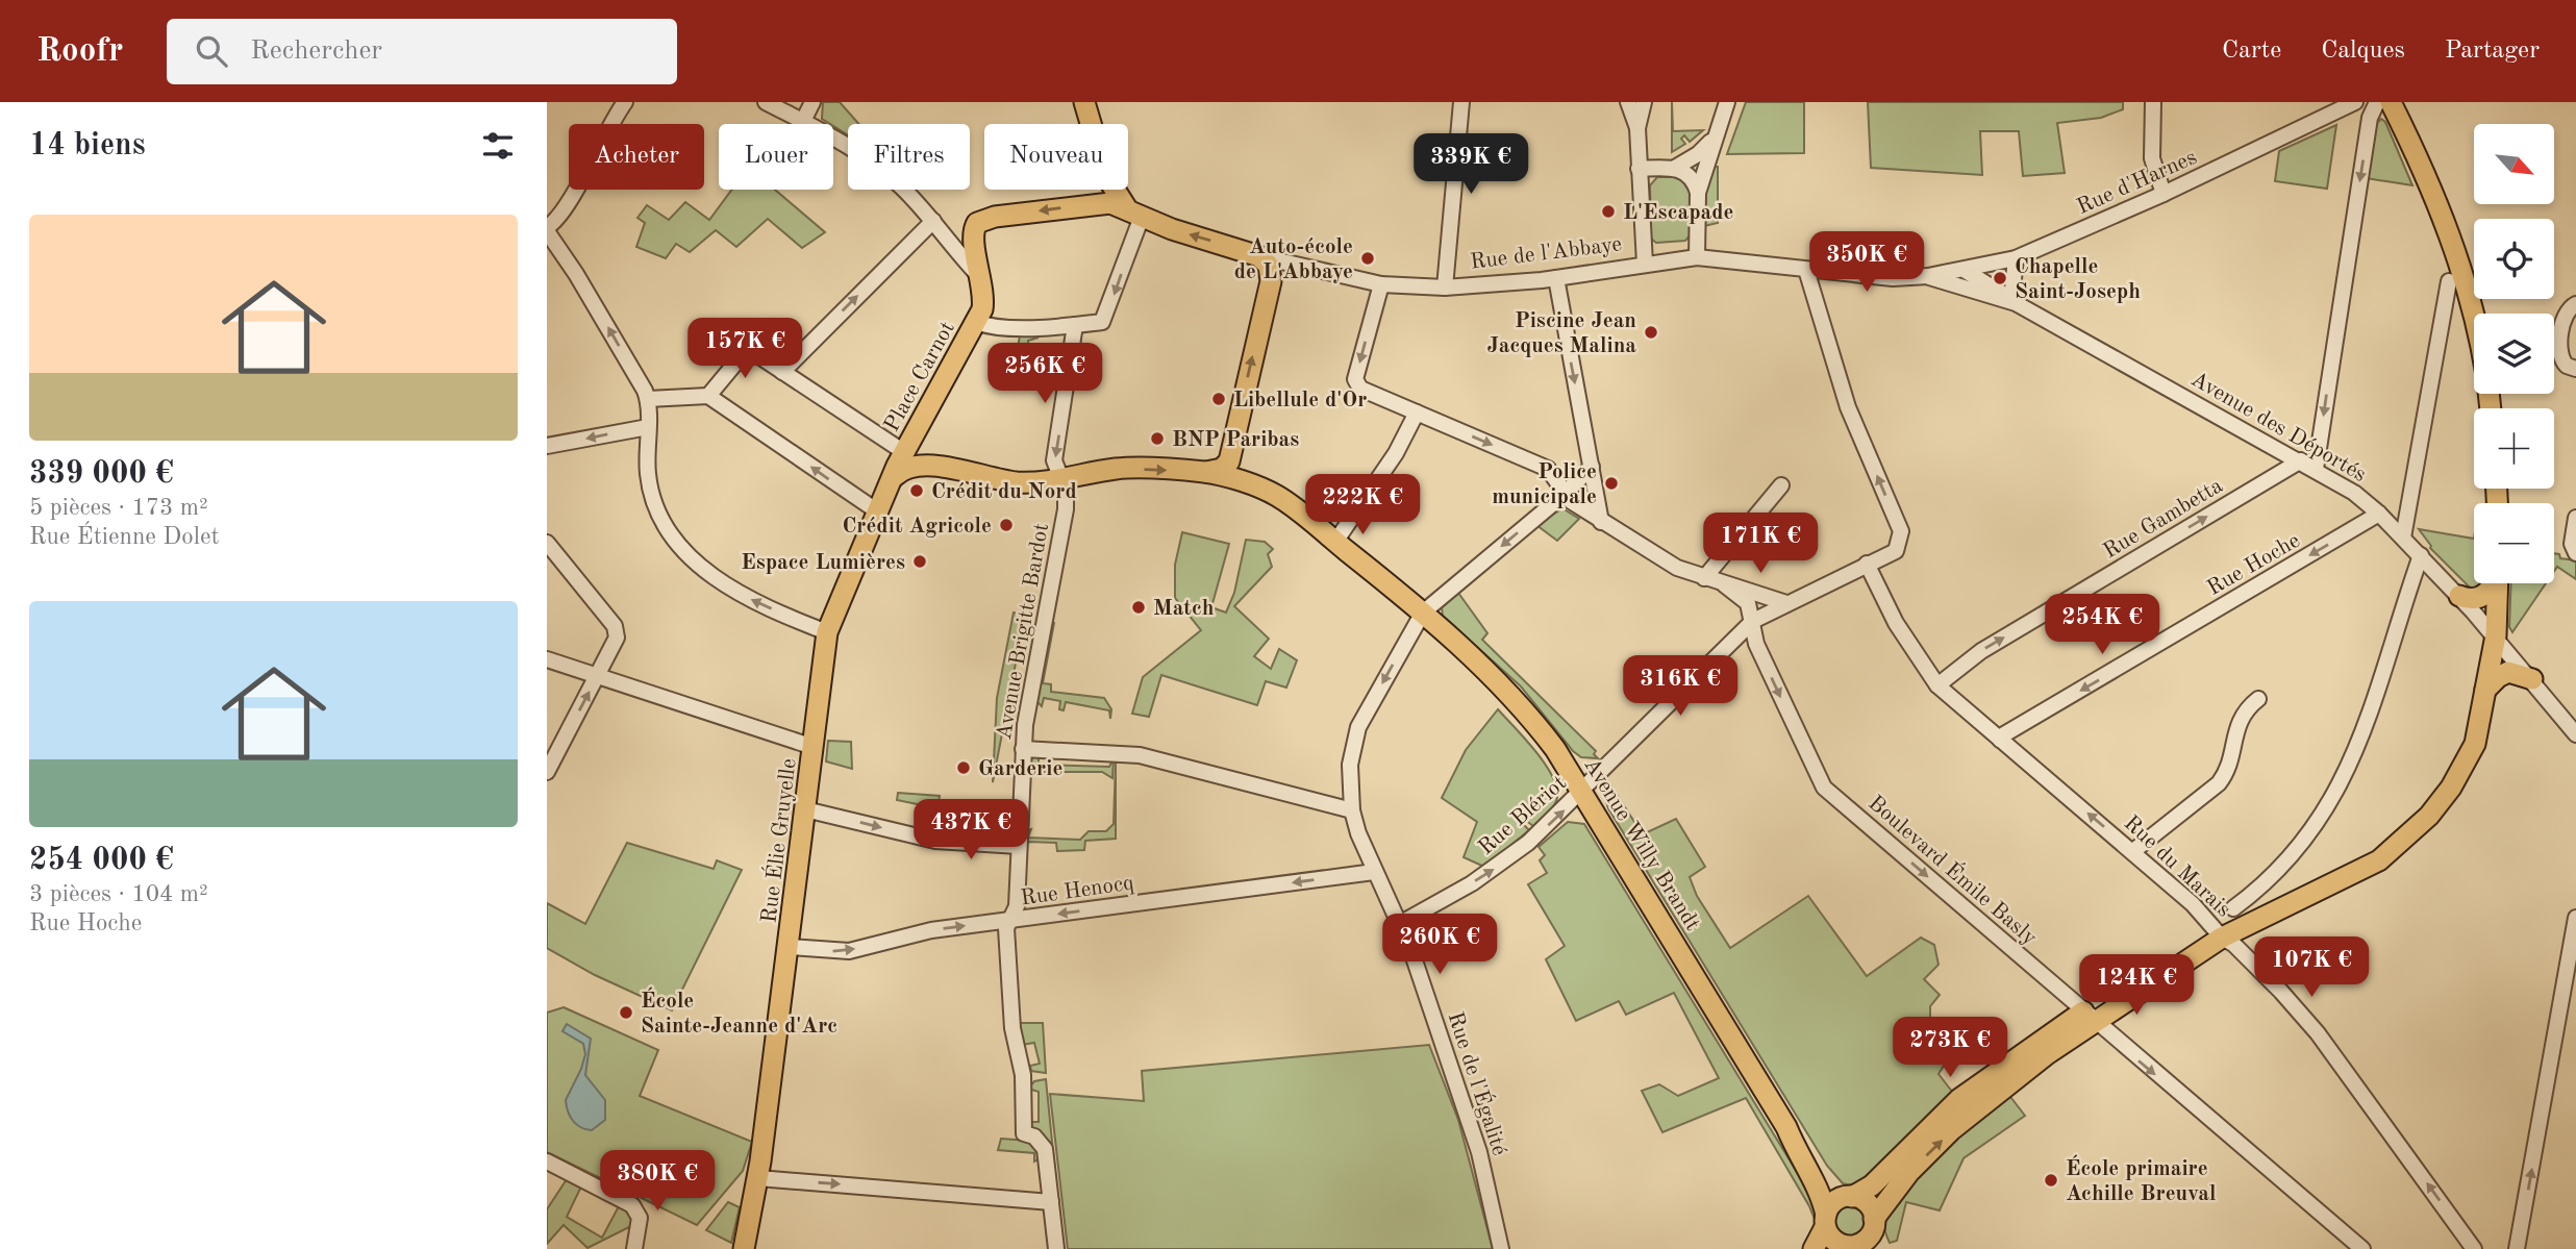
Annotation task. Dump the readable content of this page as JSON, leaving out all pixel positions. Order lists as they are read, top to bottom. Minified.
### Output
{"streets":{"main road":["Rue de l'Abbaye","Place Carnot","Rue Élie Gruyelle","Avenue Willy Brandt"],"street":["Rue d'Harnes","Avenue des Déportés","Rue Gambetta","Rue Hoche","Avenue Brigitte Bardot","Rue Blériot","Rue du Marais","Boulevard Émile Basly","Rue Henocq","Rue de l'Égalité"]},"crossings":[["Rue d'Harnes","Rue de l'Abbaye"],["Rue d'Harnes","Avenue des Déportés"],["Rue de l'Abbaye","Place Carnot"],["Rue de l'Abbaye","Avenue des Déportés"],["Rue de l'Abbaye","Rue Blériot"],["Place Carnot","Rue Élie Gruyelle"],["Avenue des Déportés","Rue Gambetta"],["Avenue des Déportés","Rue Hoche"],["Rue Gambetta","Rue du Marais"],["Rue Hoche","Rue du Marais"],["Avenue Brigitte Bardot","Rue Henocq"],["Rue Blériot","Avenue Willy Brandt"],["Rue Blériot","Rue du Marais"],["Rue Blériot","Boulevard Émile Basly"],["Rue Blériot","Rue de l'Égalité"],["Rue Élie Gruyelle","Rue Henocq"],["Avenue Willy Brandt","Rue de l'Égalité"],["Rue Henocq","Rue de l'Égalité"]],"one_way":["Rue Gambetta","Rue Hoche","Rue du Marais","Boulevard Émile Basly"],"places":["L'Escapade","Auto-école de L'Abbaye","Chapelle Saint-Joseph","Piscine Jean Jacques Malina","Libellule d'Or","BNP Paribas","Police municipale","Crédit du Nord","Crédit Agricole","Espace Lumières","Match","Garderie","École Sainte-Jeanne d'Arc","École primaire Achille Breuval"],"north":"bottom right","page":{"header":"Roofr","search":"Rechercher","nav":["Carte","Calques","Partager"],"heading":"14 biens","map_buttons":["+","−"],"chip":["Acheter","Louer","Filtres","Nouveau"],"price":["339K €","350K €","157K €","256K €","222K €","171K €","254K €","316K €","437K €","260K €","107K €","124K €","273K €","380K €"],"list":[{"name":"339 000 €","note":"5 pièces · 173 m² · Rue Étienne Dolet"},{"name":"254 000 €","note":"3 pièces · 104 m² · Rue Hoche"}]}}
